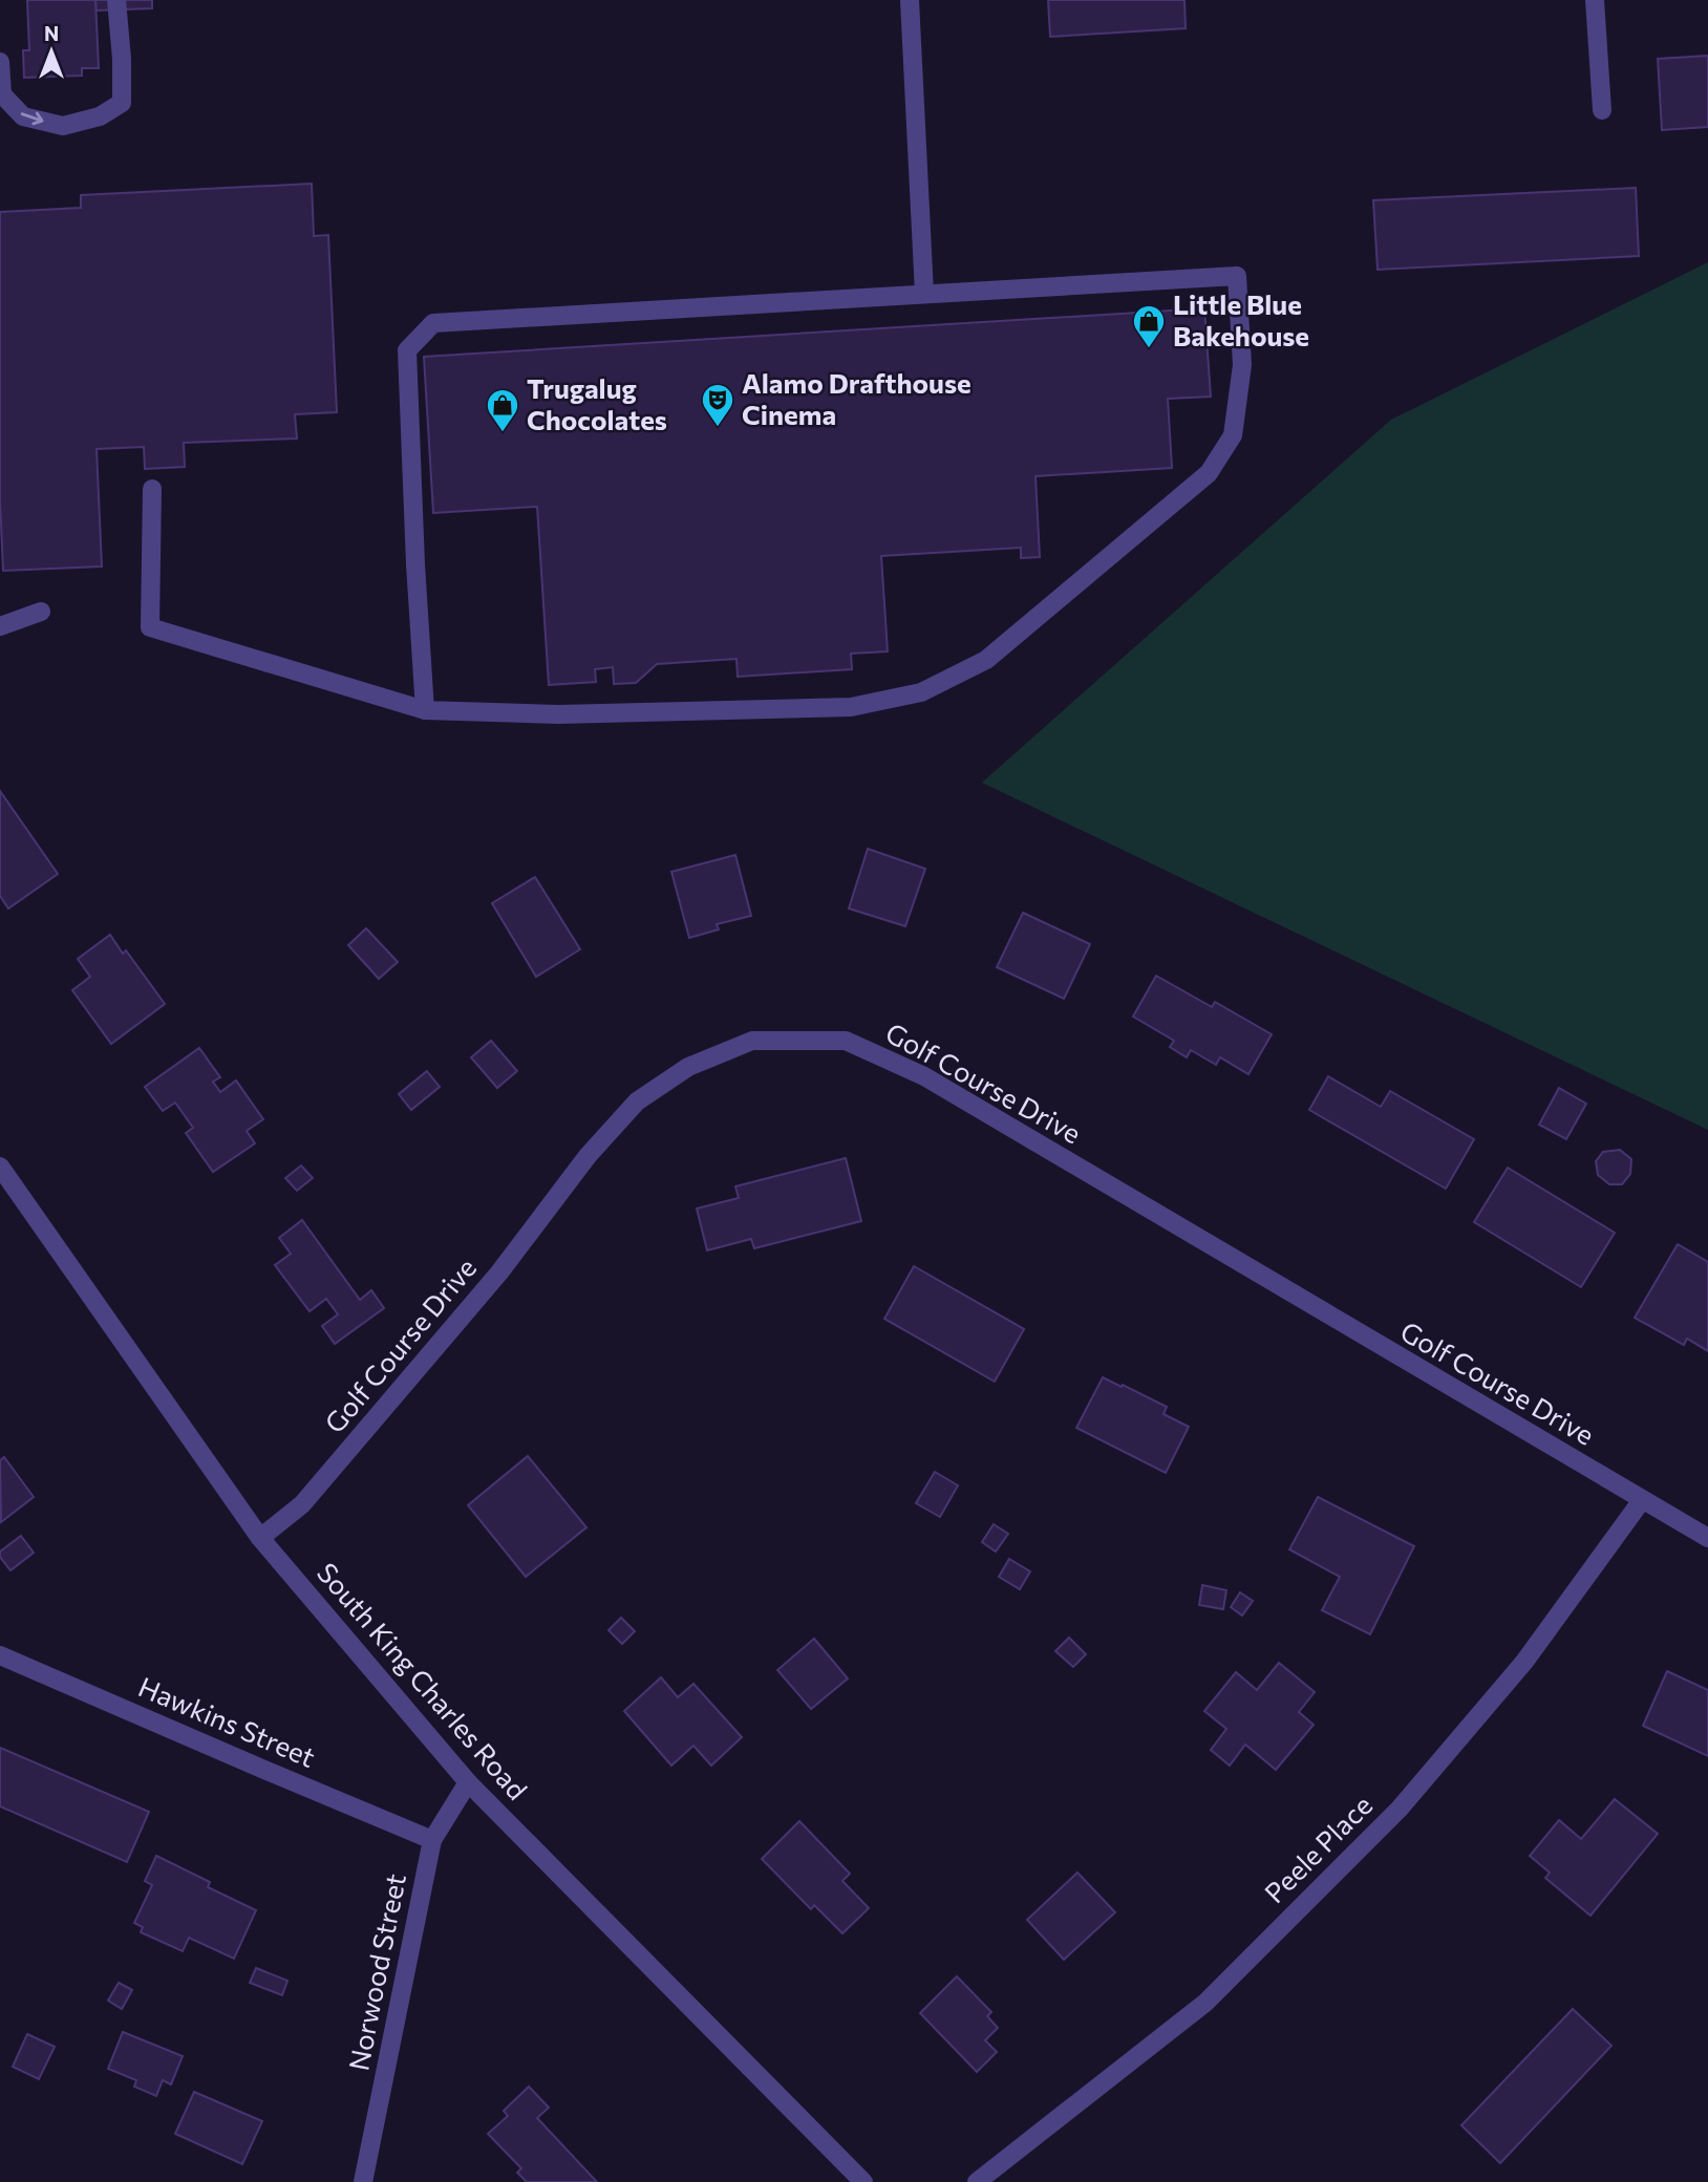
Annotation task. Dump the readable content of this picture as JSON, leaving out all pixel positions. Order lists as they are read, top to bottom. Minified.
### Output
{"streets":{"street":["Golf Course Drive","South King Charles Road","Hawkins Street","Peele Place","Norwood Street"]},"crossings":[["Golf Course Drive","South King Charles Road"],["Golf Course Drive","Peele Place"],["South King Charles Road","Norwood Street"],["Hawkins Street","Norwood Street"]],"places":{"shop":["Little Blue Bakehouse","Trugalug Chocolates"],"theatre":["Alamo Drafthouse Cinema"]},"north":"top"}
